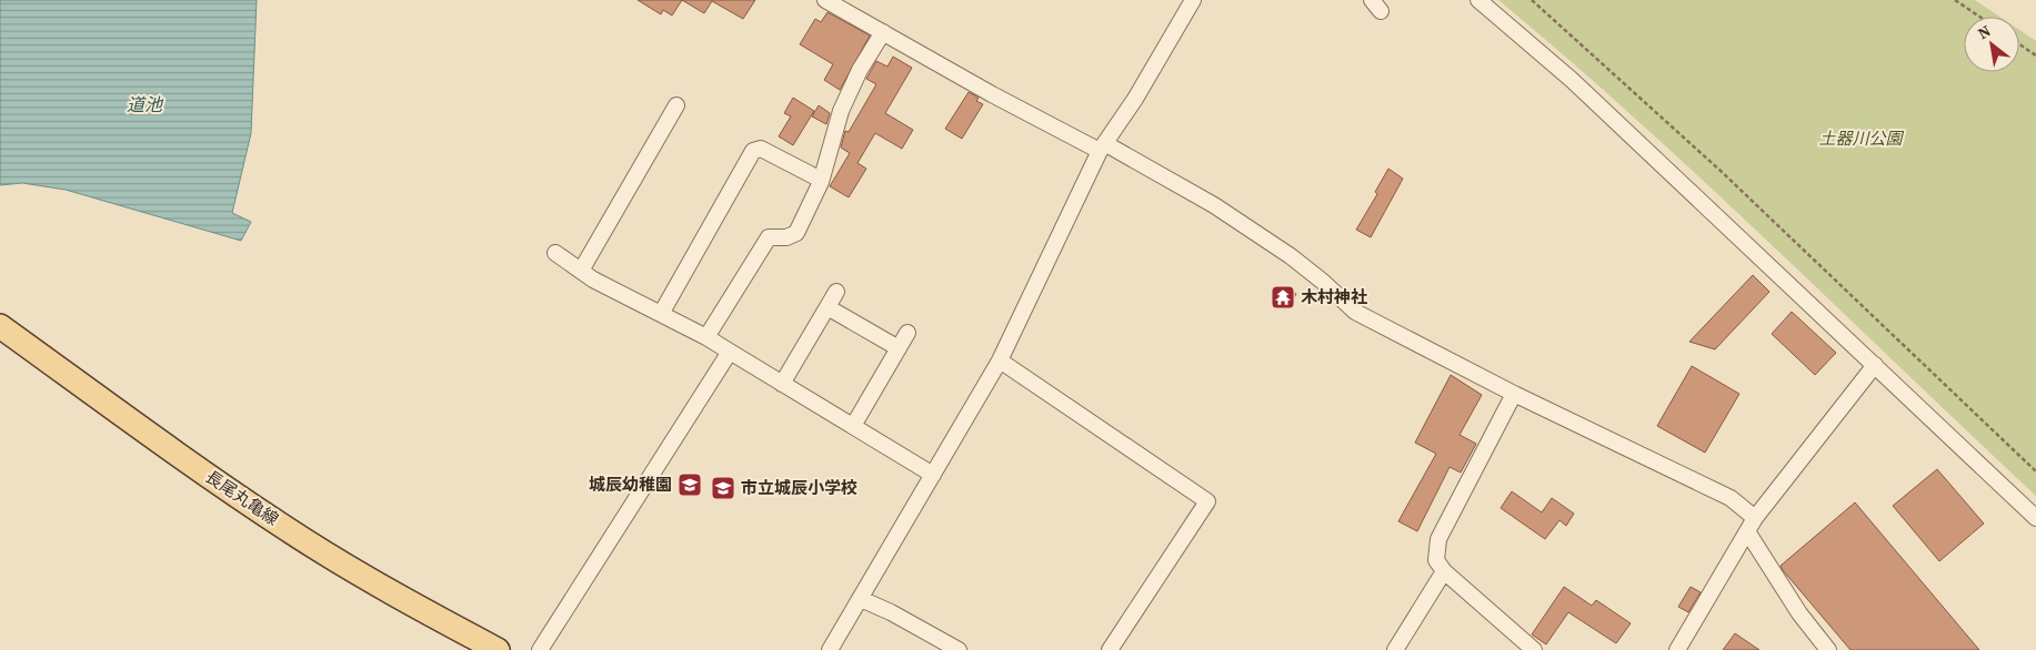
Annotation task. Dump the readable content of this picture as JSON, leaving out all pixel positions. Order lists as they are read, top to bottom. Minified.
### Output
{"streets":{"main road":["長尾丸亀線"]},"water":["道池"],"parks":["土器川公園"],"places":{"temple":["木村神社"],"school or university":["城辰幼稚園","市立城辰小学校"]},"north":"top left"}
